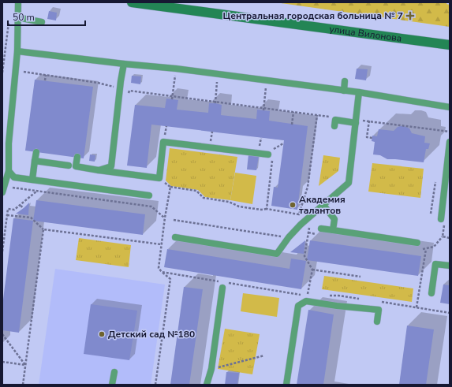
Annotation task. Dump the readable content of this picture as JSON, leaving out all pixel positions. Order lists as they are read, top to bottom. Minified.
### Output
{"streets":{"street":["улица Вилонова"]},"places":{"health":["Центральная городская больница № 7"],"other":["Академия талантов","Детский сад №180"]},"scale_bar":"50 m"}
